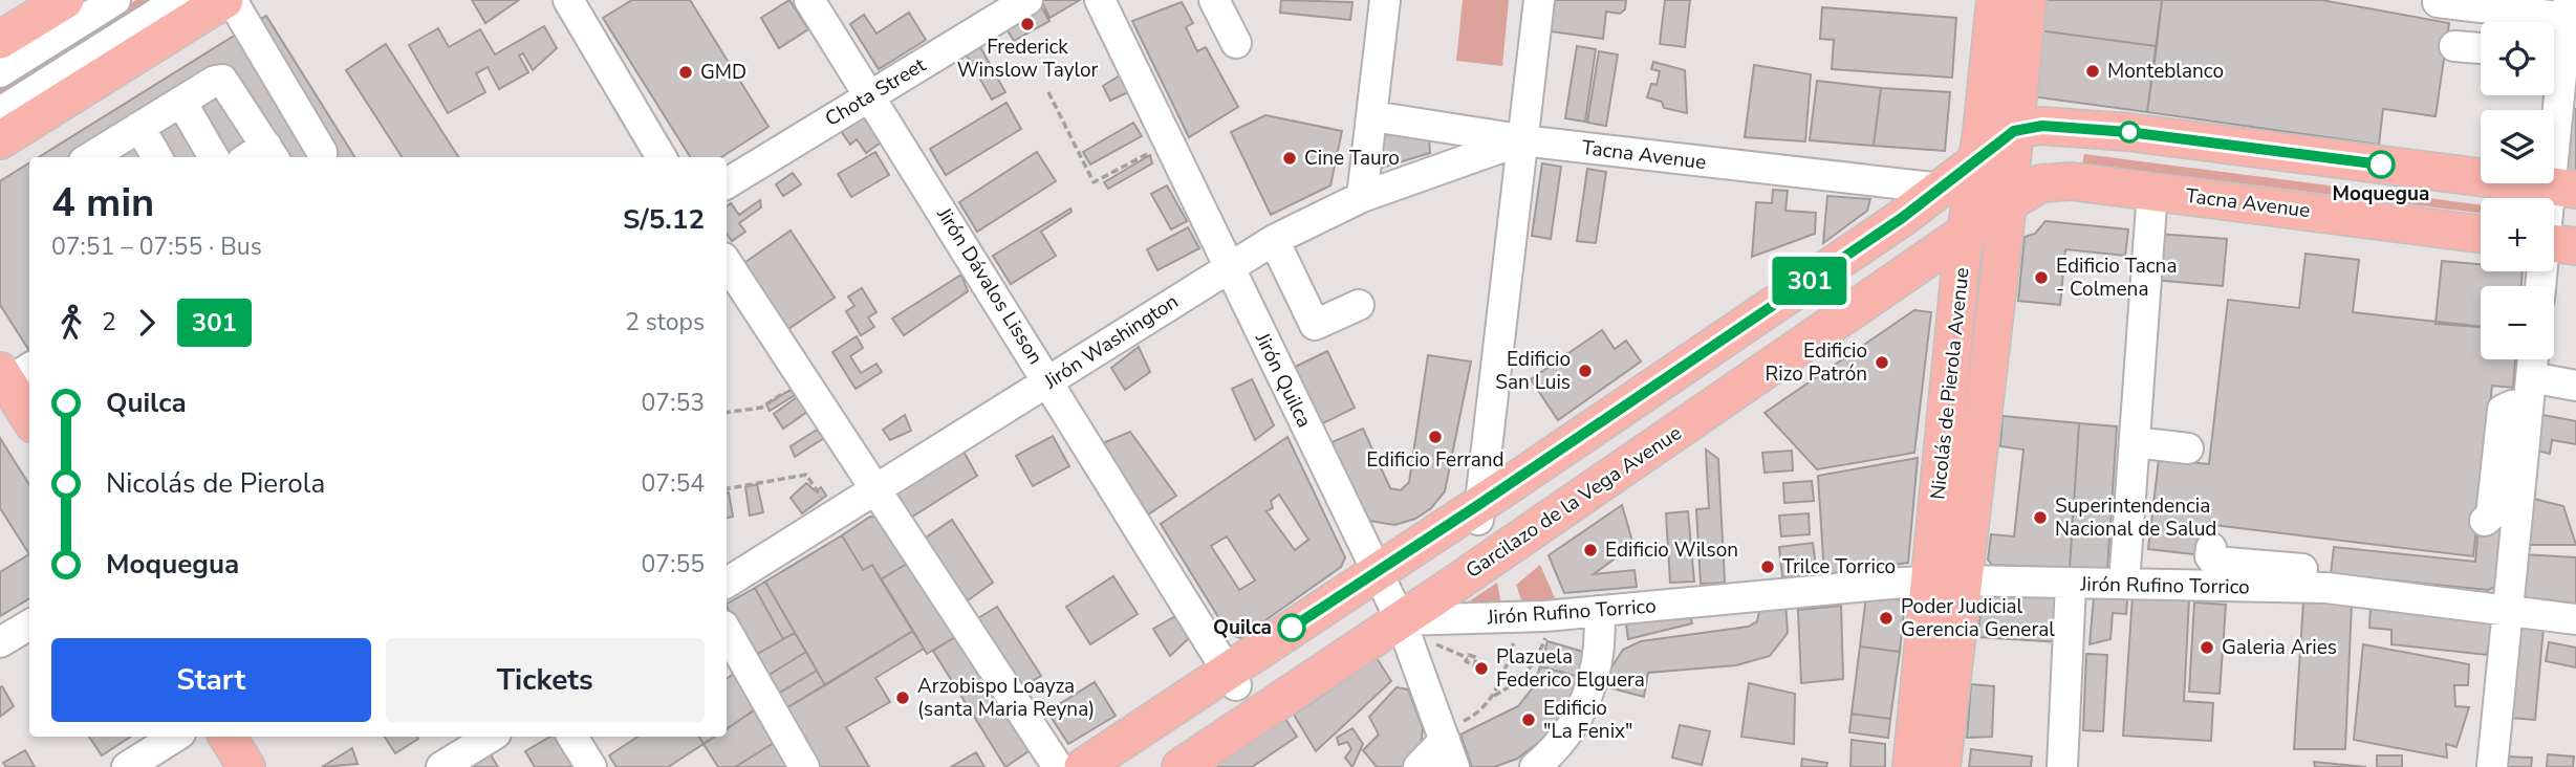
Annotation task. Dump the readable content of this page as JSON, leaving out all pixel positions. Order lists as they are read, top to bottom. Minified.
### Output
{"streets":{"main road":["Tacna Avenue","Nicolás de Pierola Avenue","Garcilazo de la Vega Avenue"],"street":["Chota Street","Jirón Dávalos Lisson","Jirón Washington","Jirón Quilca","Jirón Rufino Torrico"]},"crossings":[["Chota Street","Jirón Dávalos Lisson"],["Tacna Avenue","Jirón Washington"],["Tacna Avenue","Nicolás de Pierola Avenue"],["Tacna Avenue","Garcilazo de la Vega Avenue"],["Jirón Dávalos Lisson","Jirón Washington"],["Jirón Dávalos Lisson","Garcilazo de la Vega Avenue"],["Jirón Washington","Jirón Quilca"],["Jirón Quilca","Garcilazo de la Vega Avenue"],["Jirón Quilca","Jirón Rufino Torrico"],["Nicolás de Pierola Avenue","Garcilazo de la Vega Avenue"],["Nicolás de Pierola Avenue","Jirón Rufino Torrico"],["Garcilazo de la Vega Avenue","Jirón Rufino Torrico"]],"places":["Frederick Winslow Taylor","Monteblanco","GMD","Cine Tauro","Moquegua","Edificio Tacna - Colmena","Edificio Rizo Patrón","Edificio San Luis","Edificio Ferrand","Superintendencia Nacional de Salud","Edificio Wilson","Trilce Torrico","Poder Judicial Gerencia General","Quilca","Galeria Aries","Plazuela Federico Elguera","Arzobispo Loayza (santa Maria Reyna)","Edificio \"La Fenix\""],"lines":["bus line 301"],"page":{"on_map":"301","map_buttons":["+","−"],"heading":["4 min","07:51 – 07:55 · Bus","S/5.12"],"legs":["2","301","2 stops"],"list":[{"name":"Quilca","value":"07:53"},{"name":"Nicolás de Pierola","value":"07:54"},{"name":"Moquegua","value":"07:55"}],"buttons":["Start","Tickets"]}}
